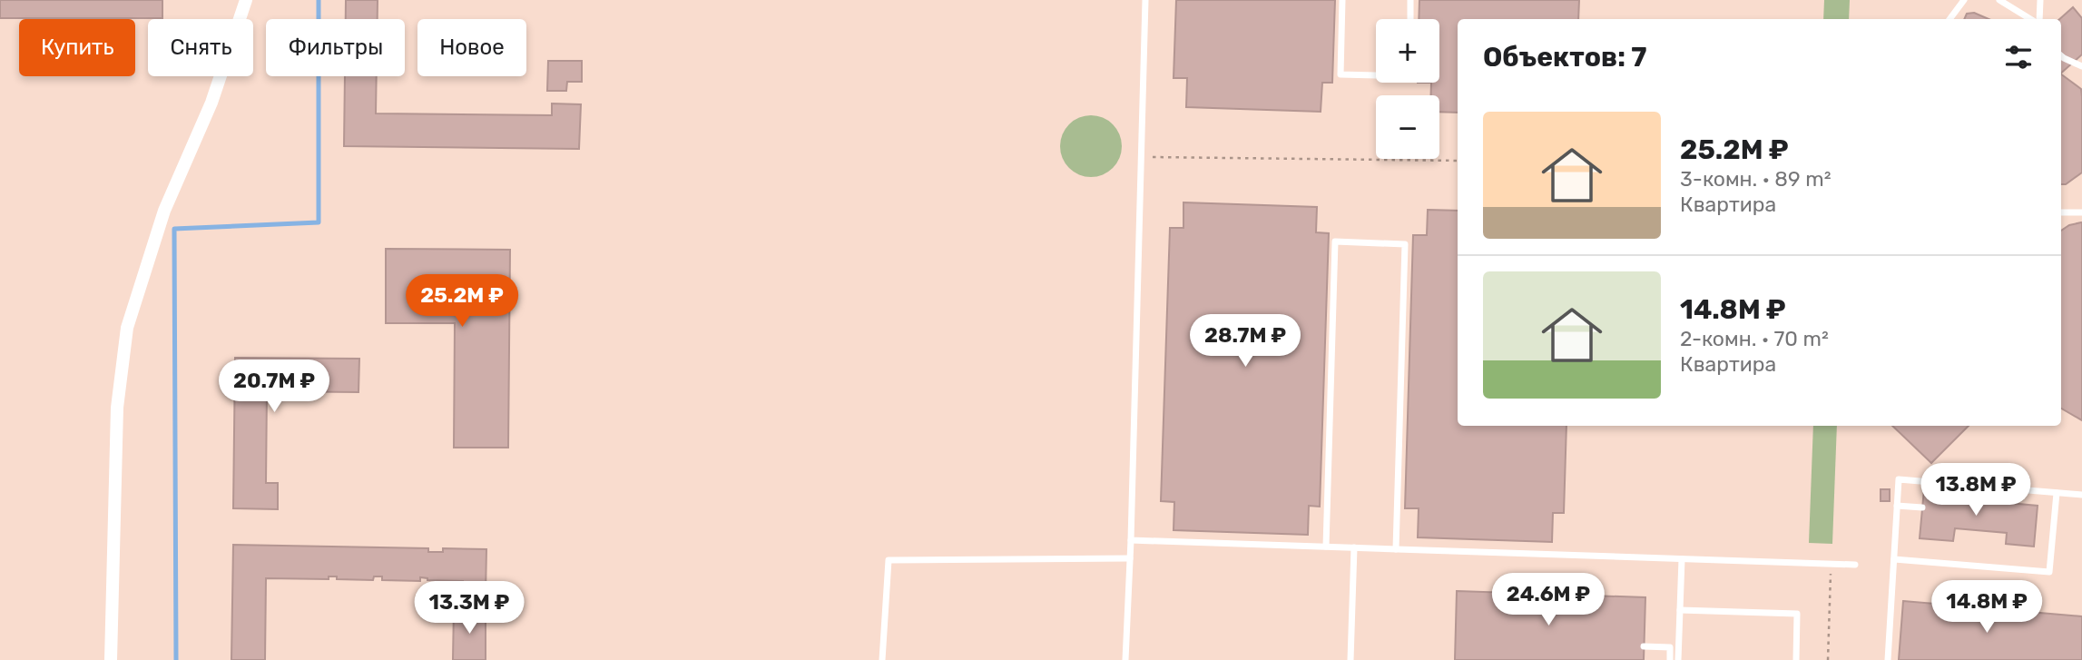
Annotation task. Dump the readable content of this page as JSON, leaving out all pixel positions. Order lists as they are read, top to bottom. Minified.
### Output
{"page":{"map_buttons":["+","−"],"chip":["Купить","Снять","Фильтры","Новое"],"heading":"Объектов: 7","list":[{"name":"25.2M ₽","note":"3-комн. · 89 m² · Квартира"},{"name":"14.8M ₽","note":"2-комн. · 70 m² · Квартира"}],"price":["25.2M ₽","28.7M ₽","20.7M ₽","13.8M ₽","24.6M ₽","14.8M ₽","13.3M ₽"]}}
